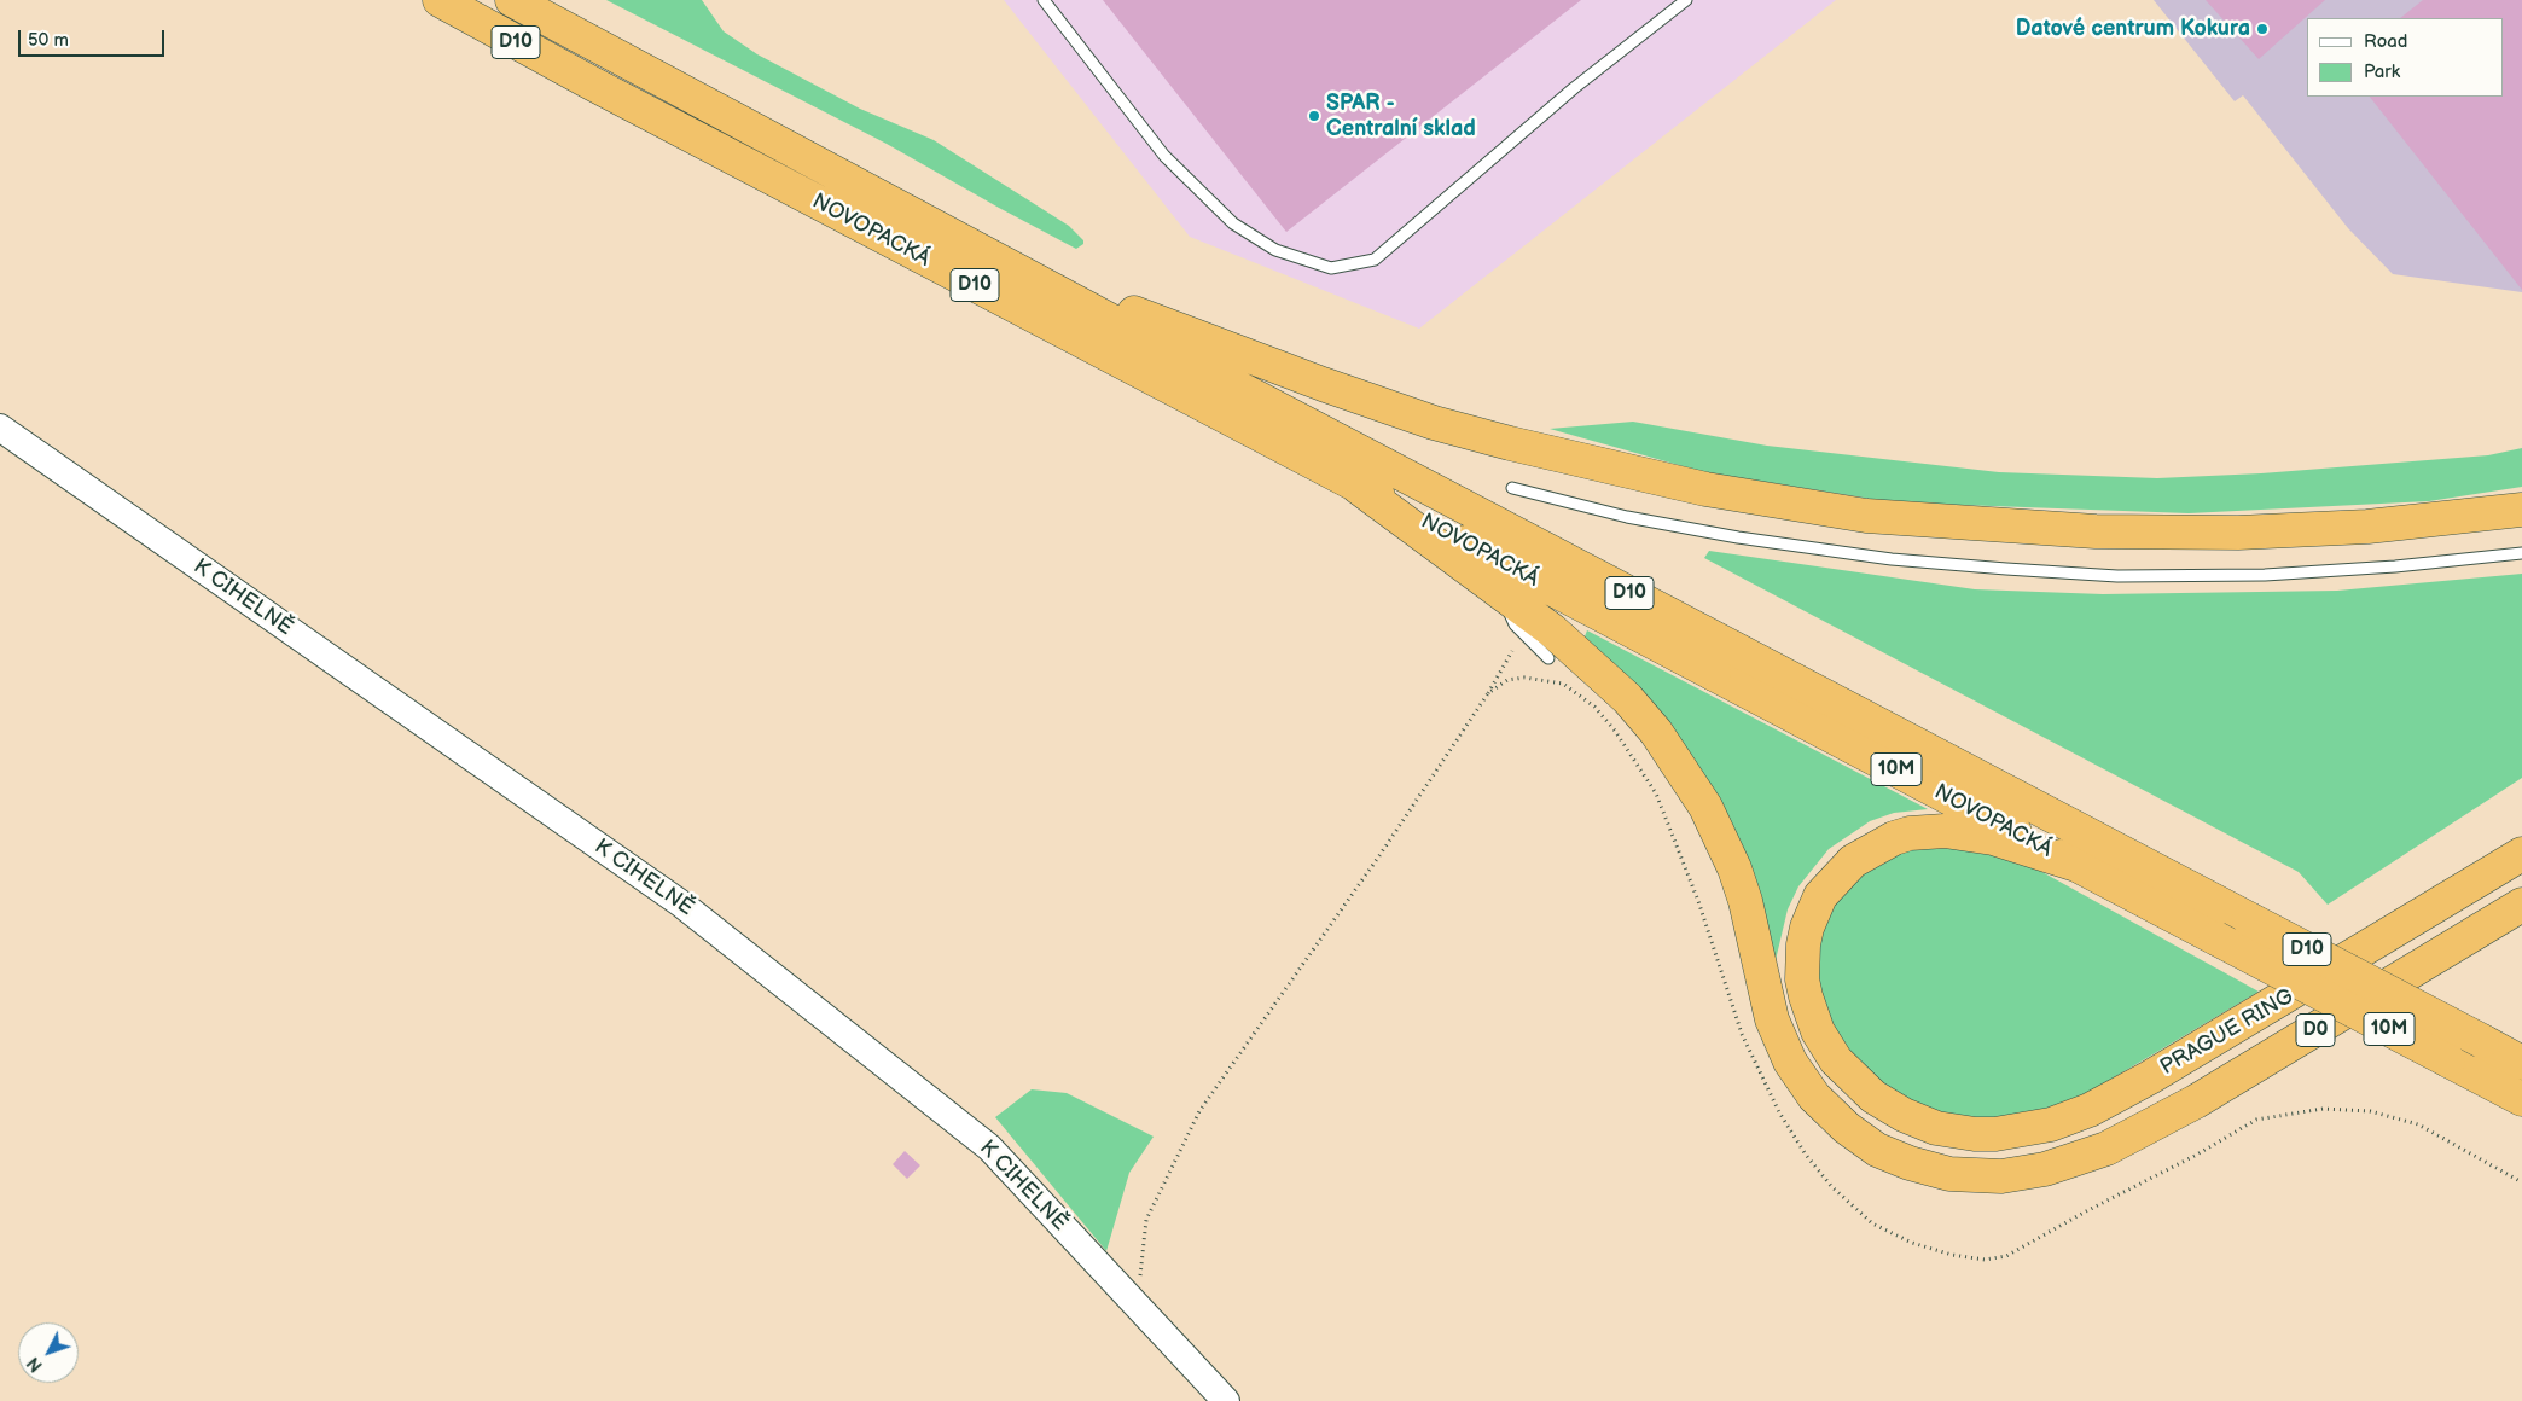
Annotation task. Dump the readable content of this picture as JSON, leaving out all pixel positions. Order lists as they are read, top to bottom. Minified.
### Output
{"streets":{"highway":["D10","NOVOPACKÁ","10M","D0","PRAGUE RING"],"street":["K CIHELNĚ"]},"crossings":[["NOVOPACKÁ","PRAGUE RING"]],"places":["Datové centrum Kokura","SPAR - Centralní sklad"],"legend":["Road","Park"],"scale_bar":"50 m","north":"bottom left"}
